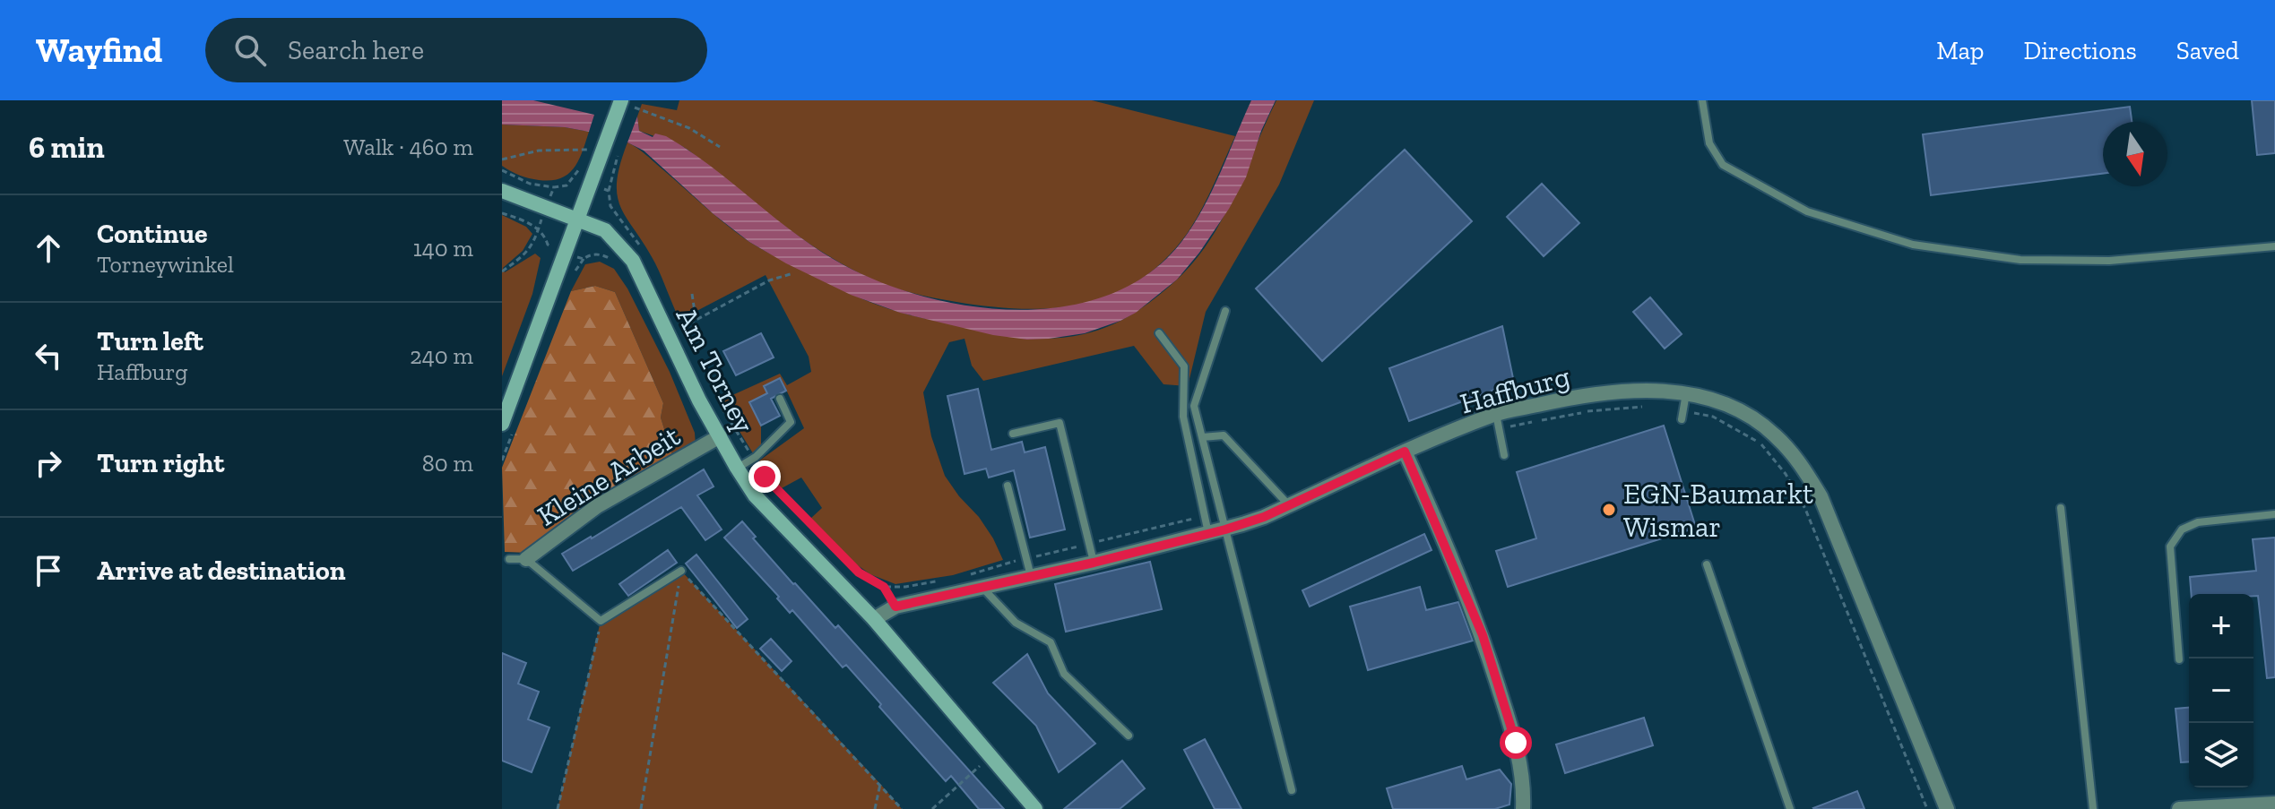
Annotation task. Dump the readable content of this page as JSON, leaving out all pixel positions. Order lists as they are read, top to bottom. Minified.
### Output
{"streets":{"street":["Am Torney","Haffburg","Kleine Arbeit"]},"crossings":[["Am Torney","Haffburg"],["Am Torney","Kleine Arbeit"]],"places":["EGN-Baumarkt Wismar"],"north":"bottom","page":{"header":"Wayfind","search":"Search here","nav":["Map","Directions","Saved"],"heading":["6 min","Walk · 460 m"],"list":[["Continue","Torneywinkel","140 m"],["Turn left","Haffburg","240 m"],["Turn right","80 m"],"Arrive at destination"],"map_buttons":["+","−"]}}
